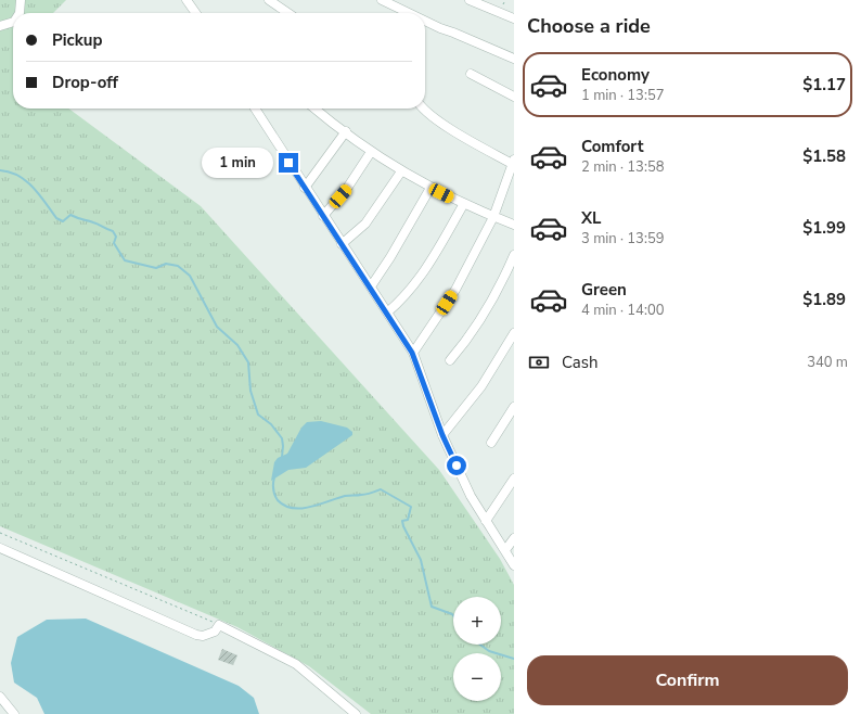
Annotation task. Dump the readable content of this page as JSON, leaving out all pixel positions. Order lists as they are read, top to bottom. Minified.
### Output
{"page":{"heading":"Choose a ride","banner":["Pickup","Drop-off"],"list":[{"name":"Economy","note":"1 min · 13:57","value":"$1.17"},{"name":"Comfort","note":"2 min · 13:58","value":"$1.58"},{"name":"XL","note":"3 min · 13:59","value":"$1.99"},{"name":"Green","note":"4 min · 14:00","value":"$1.89"}],"bubble":"1 min","pay":["Cash","340 m"],"map_buttons":["+","−"],"buttons":"Confirm"}}
